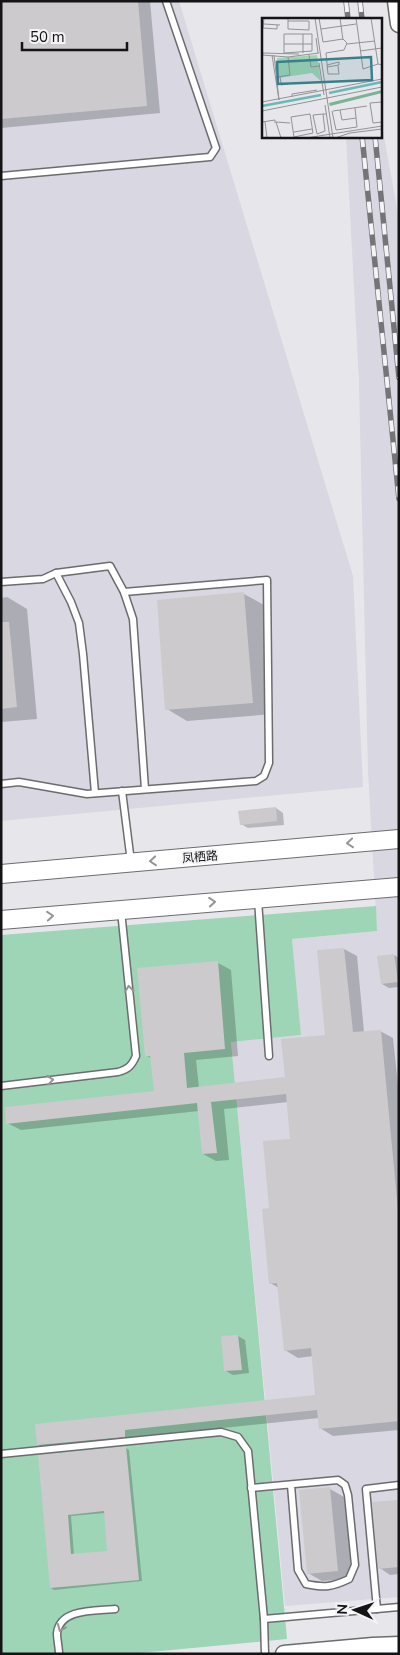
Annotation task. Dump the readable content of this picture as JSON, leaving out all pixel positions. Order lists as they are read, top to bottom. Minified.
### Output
{"streets":{"main road":["凤栖路"]},"scale_bar":"50 m","north":"left"}
